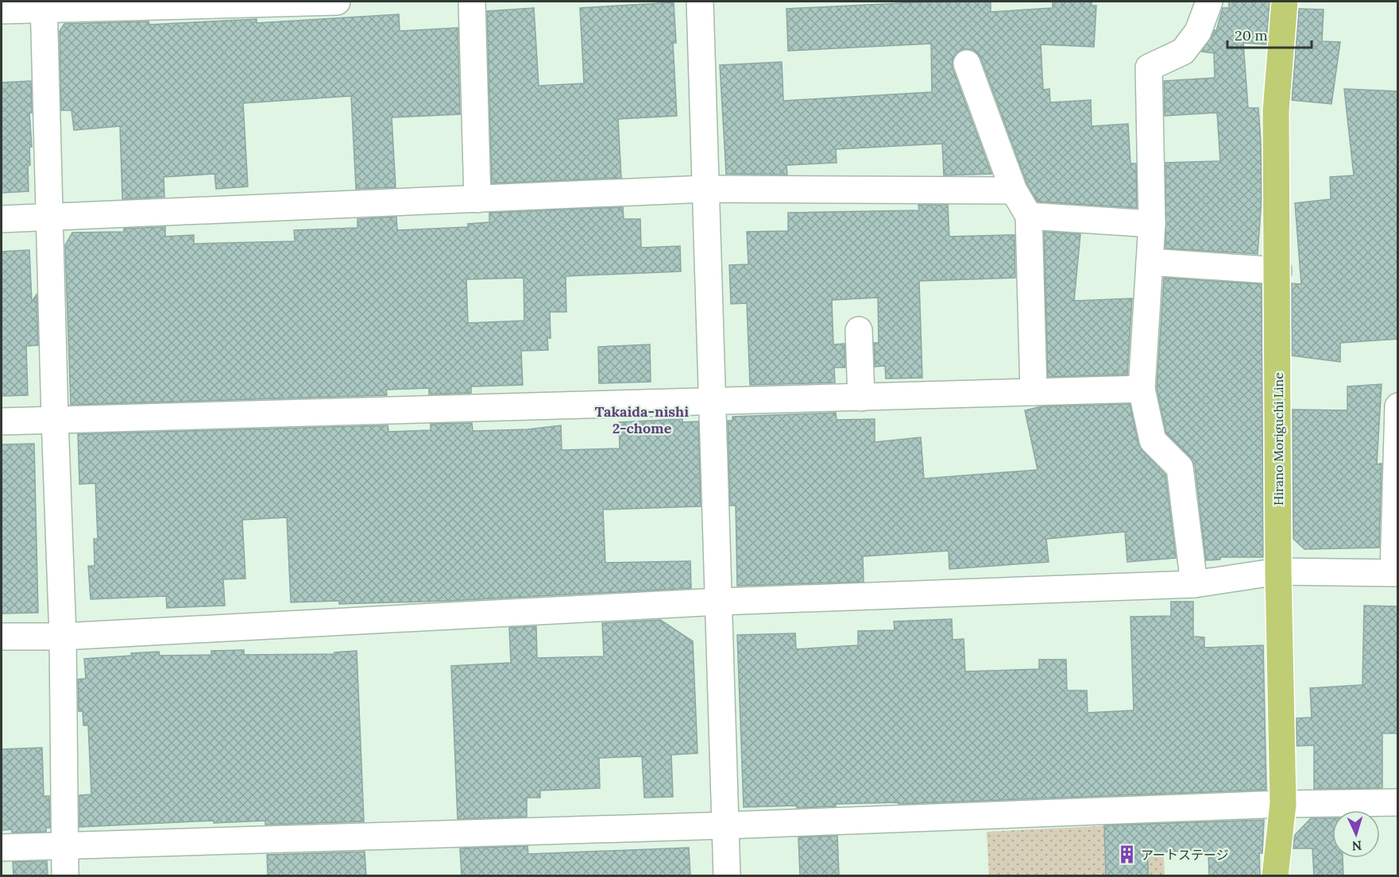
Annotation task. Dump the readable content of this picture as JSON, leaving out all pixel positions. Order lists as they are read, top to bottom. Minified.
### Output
{"streets":{"main road":["Hirano Moriguchi Line"]},"districts":["Takaida-nishi 2-chome"],"places":{"building":["アートステージ"]},"scale_bar":"20 m","north":"bottom"}
